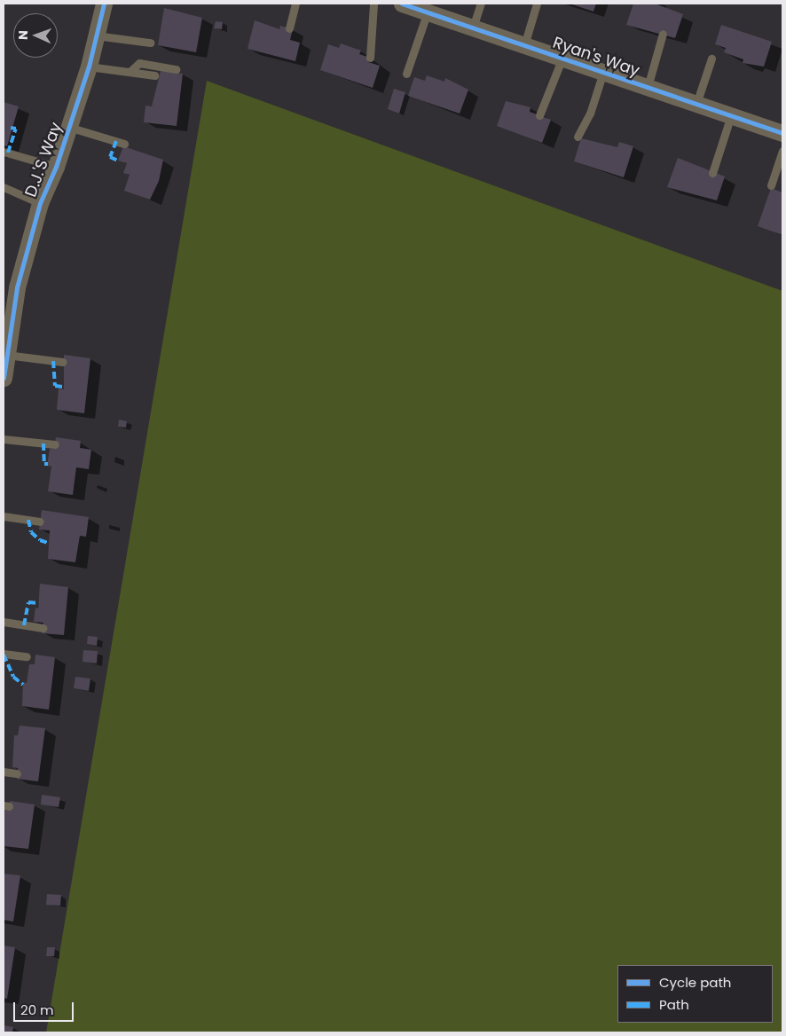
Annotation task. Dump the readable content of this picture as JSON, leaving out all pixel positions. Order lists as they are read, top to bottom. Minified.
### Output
{"streets":{"street":["Ryan's Way","D.J.'S Way"]},"legend":["Cycle path","Path"],"scale_bar":"20 m","north":"left"}
